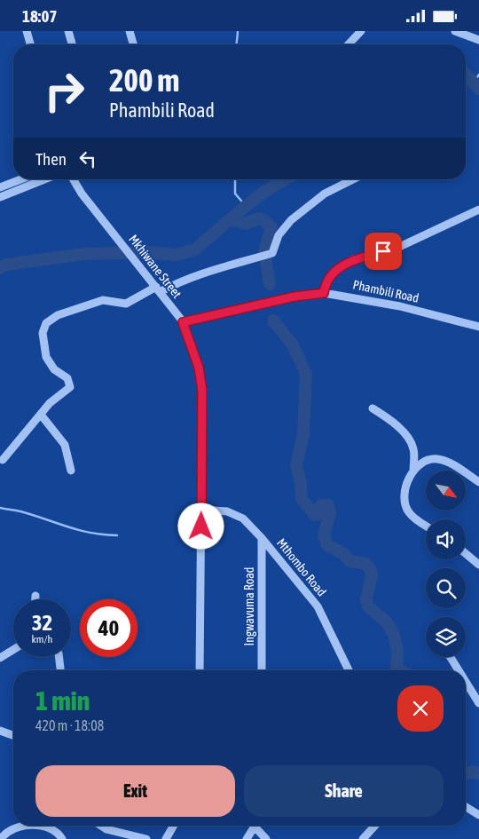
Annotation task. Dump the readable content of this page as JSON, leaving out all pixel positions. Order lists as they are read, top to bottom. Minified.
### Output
{"streets":{"street":["Mkhiwane Street","Phambili Road","Mthombo Road","Ingwavuma Road"]},"crossings":[["Mkhiwane Street","Phambili Road"],["Mkhiwane Street","Mthombo Road"],["Mthombo Road","Ingwavuma Road"]],"north":"bottom right","page":{"status":"18:07","turn":["200 m","Phambili Road"],"then":"Then","speed":"32 km/h","limit":"40","heading":["1 min","420 m · 18:08"],"buttons":["Exit","Share"]}}
